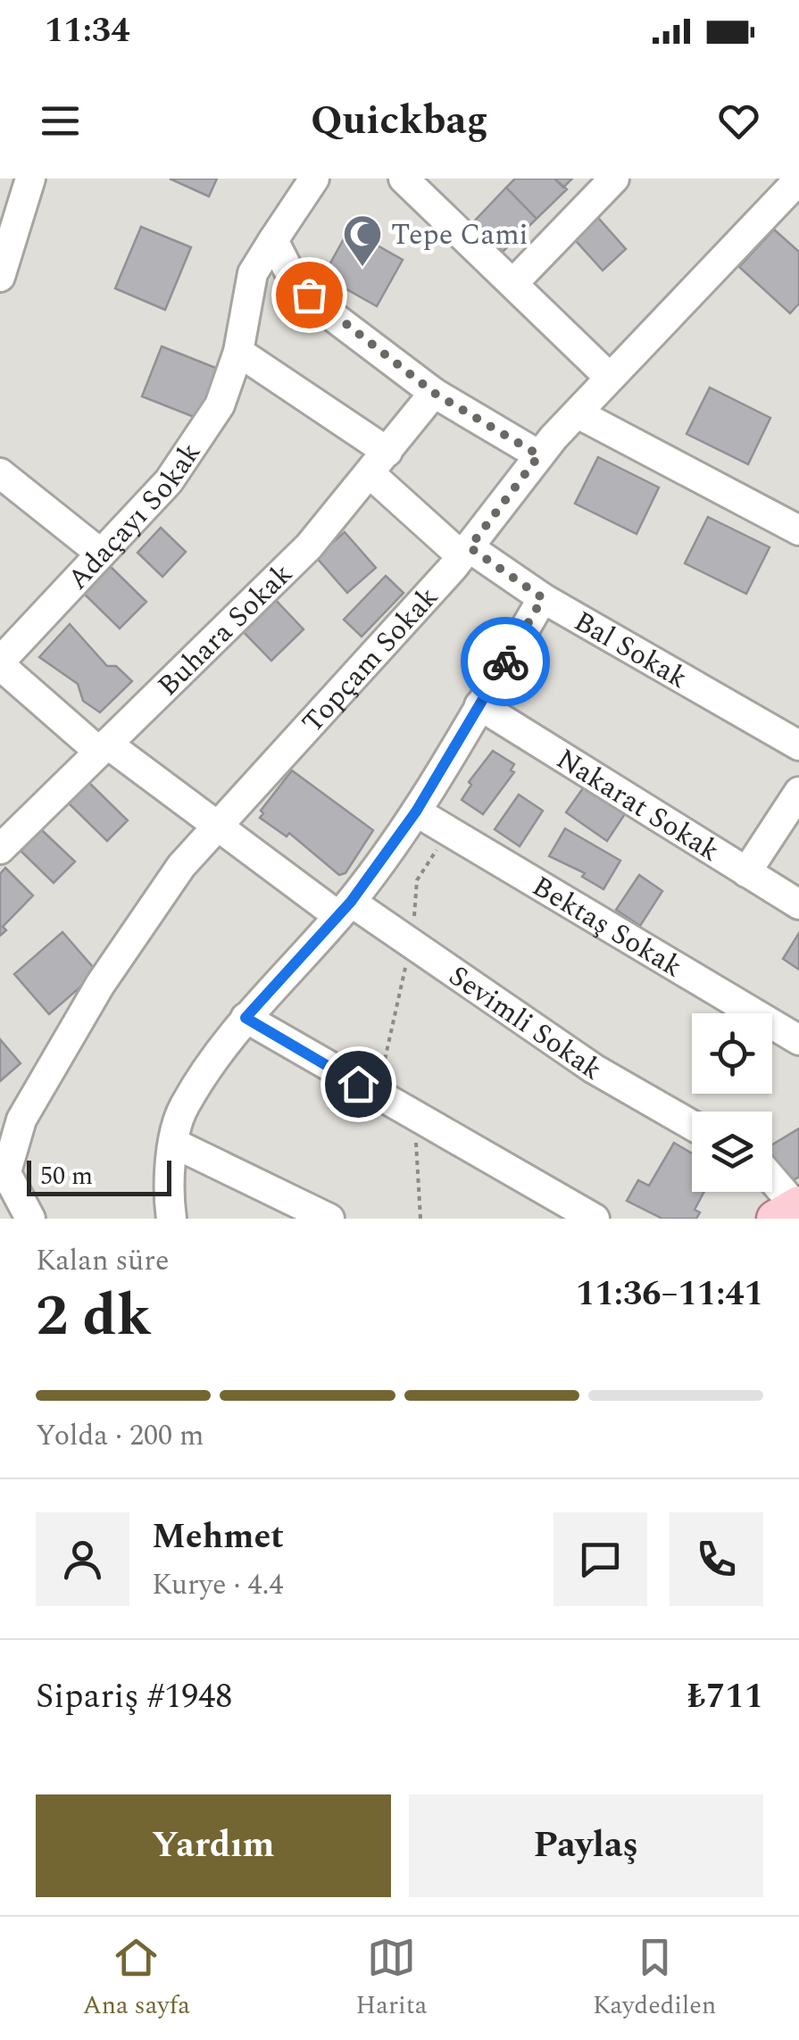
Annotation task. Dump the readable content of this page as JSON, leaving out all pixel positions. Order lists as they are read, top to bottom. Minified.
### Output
{"streets":{"street":["Adaçayı Sokak","Buhara Sokak","Bal Sokak","Topçam Sokak","Nakarat Sokak","Bektaş Sokak","Sevimli Sokak"]},"crossings":[["Adaçayı Sokak","Bal Sokak"],["Adaçayı Sokak","Sevimli Sokak"],["Buhara Sokak","Bal Sokak"],["Buhara Sokak","Sevimli Sokak"],["Bal Sokak","Topçam Sokak"],["Topçam Sokak","Sevimli Sokak"]],"places":{"mosque":["Tepe Cami"]},"scale_bar":"50 m","page":{"status":"11:34","header":"Quickbag","scale":"50 m","heading":["2 dk","Kalan süre","11:36–11:41"],"panel":["Mehmet","Kurye · 4.4","Sipariş #1948","₺711"],"bar":"Yolda · 200 m","buttons":["Yardım","Paylaş"],"tabs":["Ana sayfa","Harita","Kaydedilen"]}}
